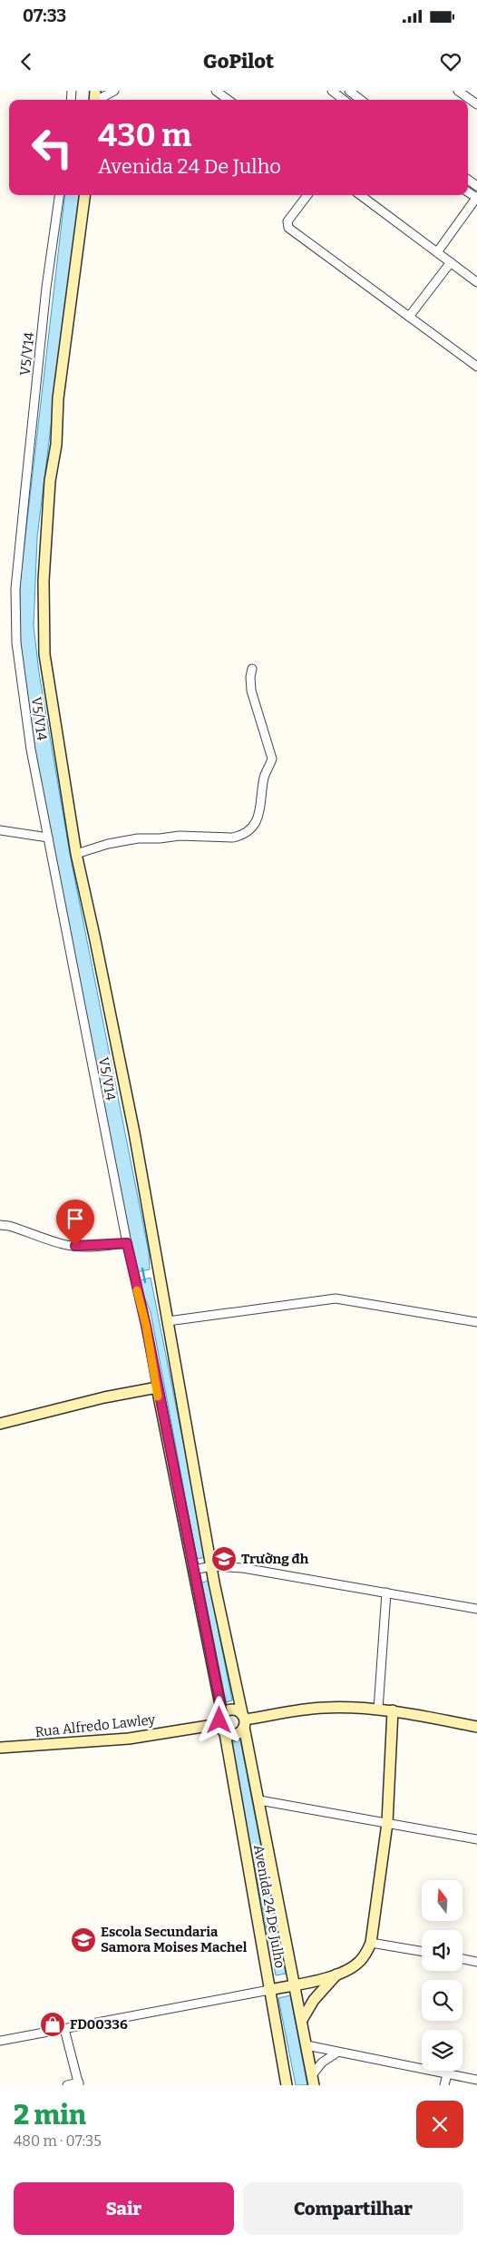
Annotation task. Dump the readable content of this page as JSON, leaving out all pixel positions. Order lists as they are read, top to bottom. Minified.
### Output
{"streets":{"street":["V5/V14","Rua Alfredo Lawley","Avenida 24 De Julho"]},"crossings":[["V5/V14","Avenida 24 De Julho"],["Rua Alfredo Lawley","Avenida 24 De Julho"]],"places":{"school or university":["Trường đh","Escola Secundaria Samora Moises Machel"],"shop":["FD00336"]},"north":"top","page":{"status":"07:33","header":"GoPilot","turn":["430 m","Avenida 24 De Julho"],"heading":["2 min","480 m · 07:35"],"buttons":["Sair","Compartilhar"]}}
